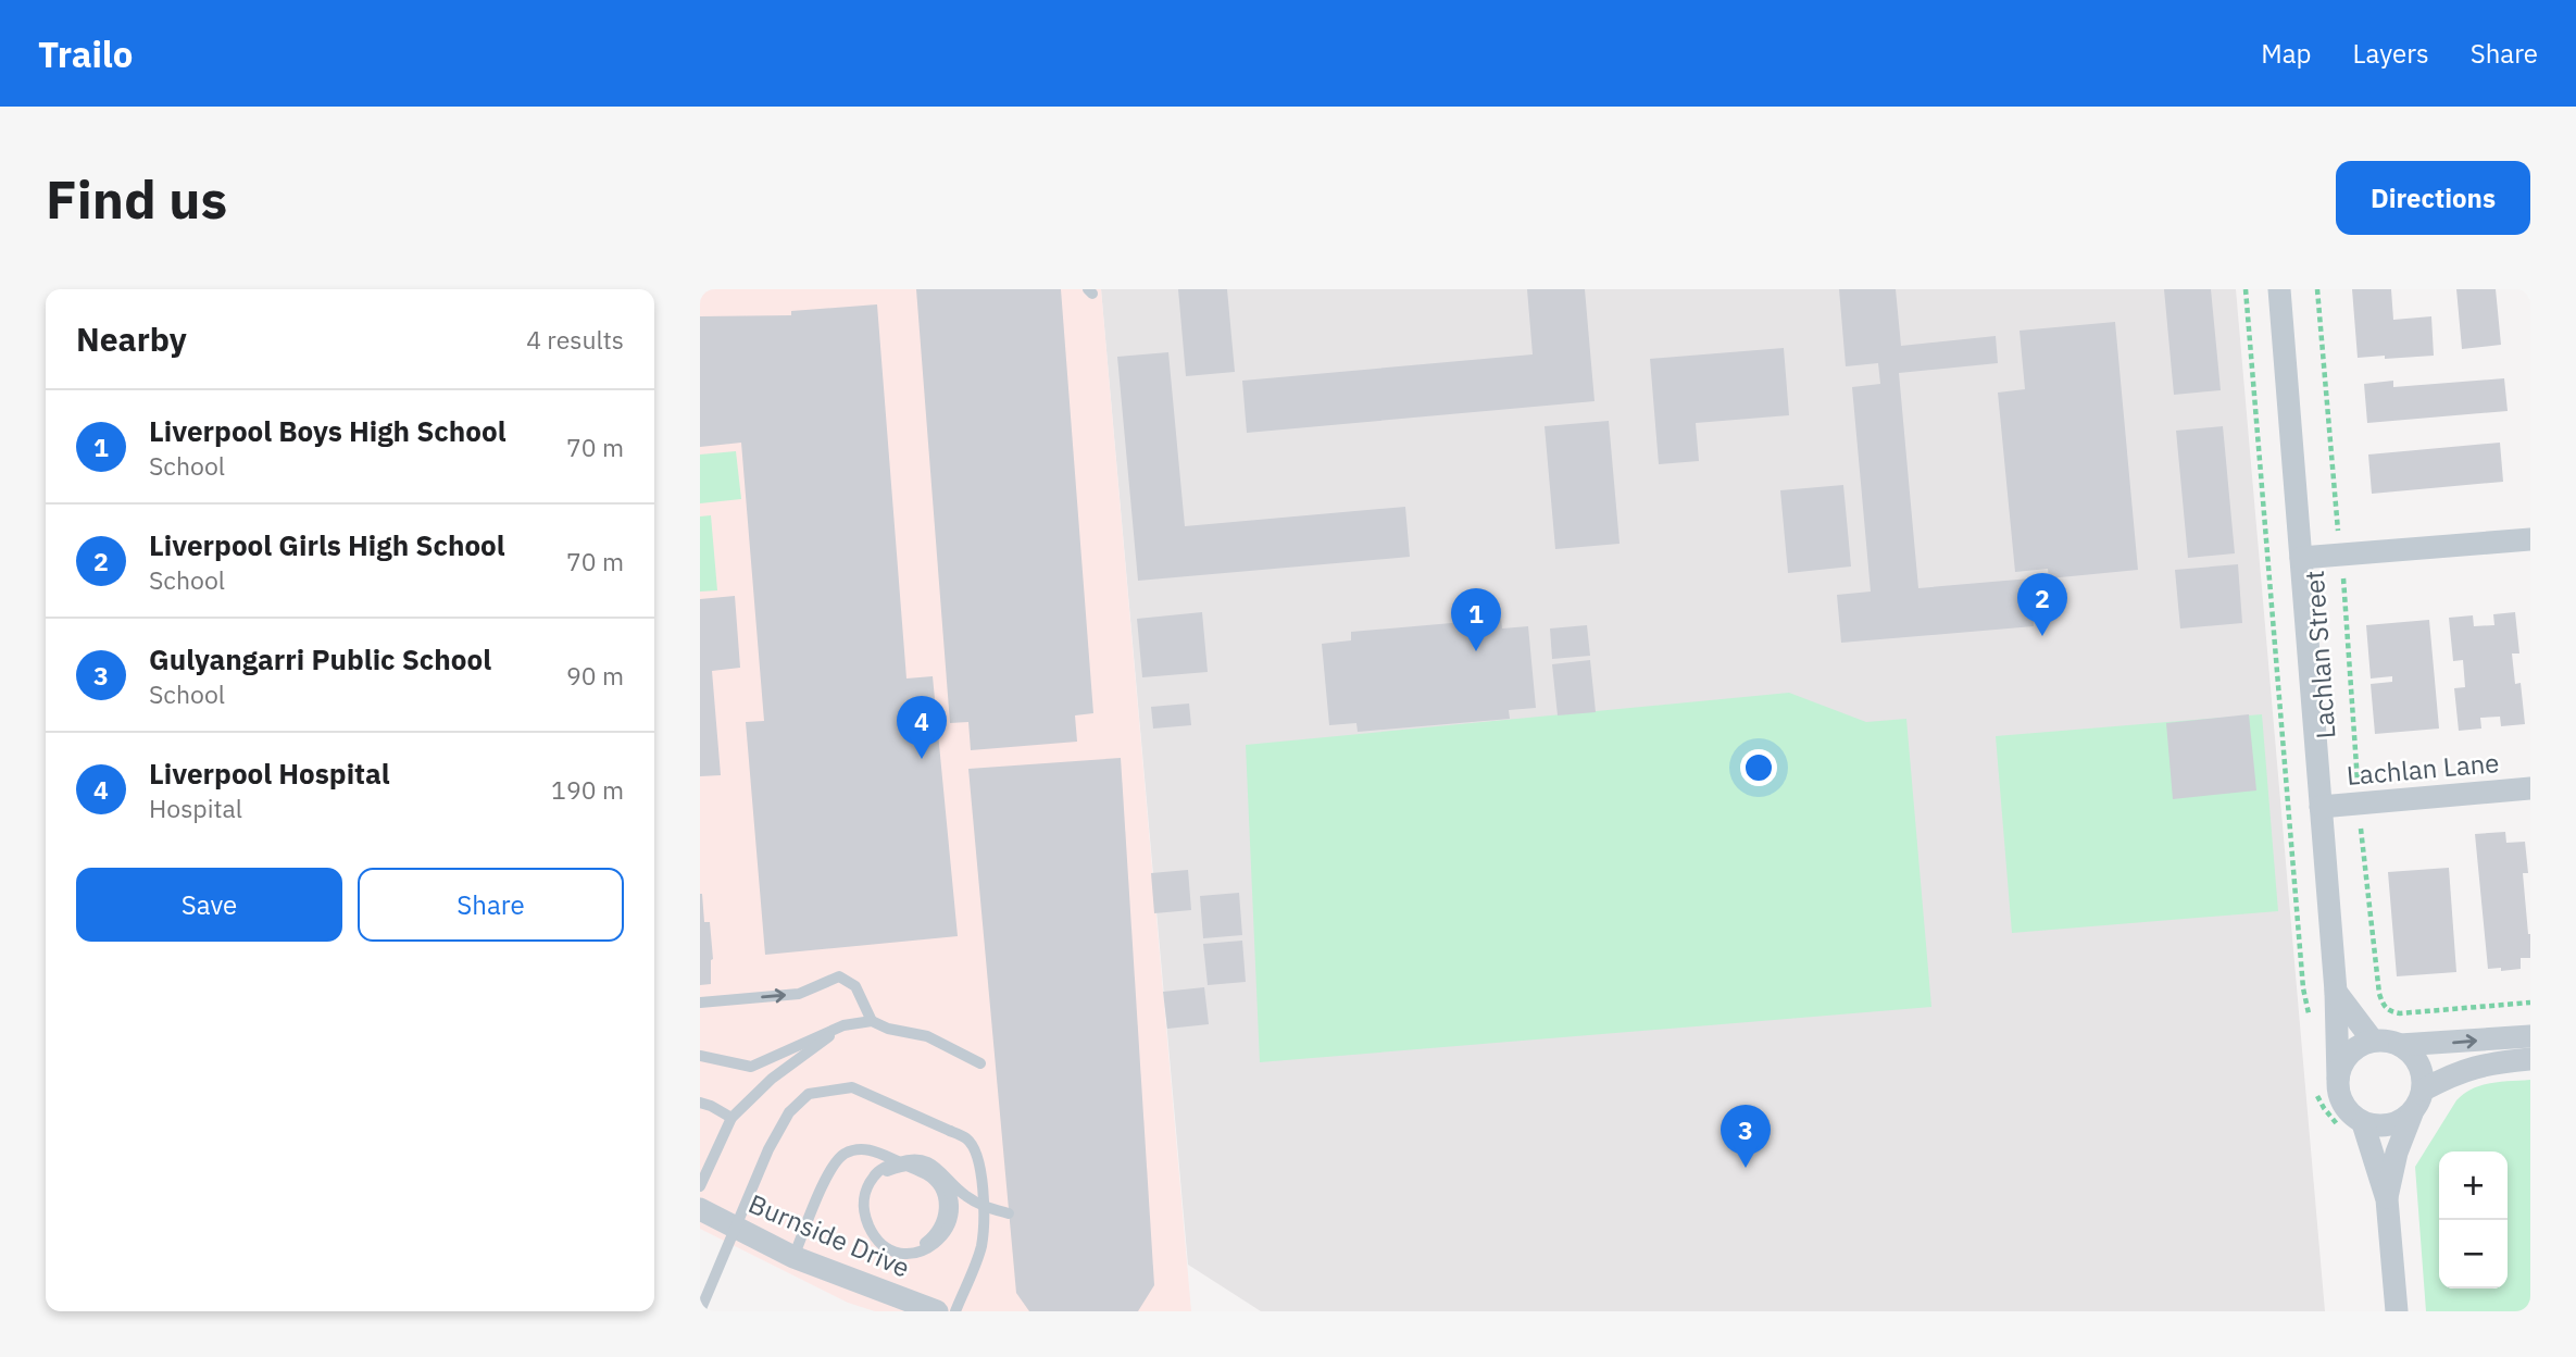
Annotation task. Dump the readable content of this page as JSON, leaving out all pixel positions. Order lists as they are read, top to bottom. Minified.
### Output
{"streets":{"street":["Lachlan Street","Lachlan Lane","Burnside Drive"]},"crossings":[["Lachlan Street","Lachlan Lane"]],"page":{"header":"Trailo","nav":["Map","Layers","Share"],"buttons":["Directions",["Save","Share"]],"title":"Find us","heading":["Nearby","4 results"],"list":[{"mark":"1","name":"Liverpool Boys High School","note":"School","value":"70 m"},{"mark":"2","name":"Liverpool Girls High School","note":"School","value":"70 m"},{"mark":"3","name":"Gulyangarri Public School","note":"School","value":"90 m"},{"mark":"4","name":"Liverpool Hospital","note":"Hospital","value":"190 m"}],"pins":["2","1","4","3"],"map_buttons":["+","−"]}}
